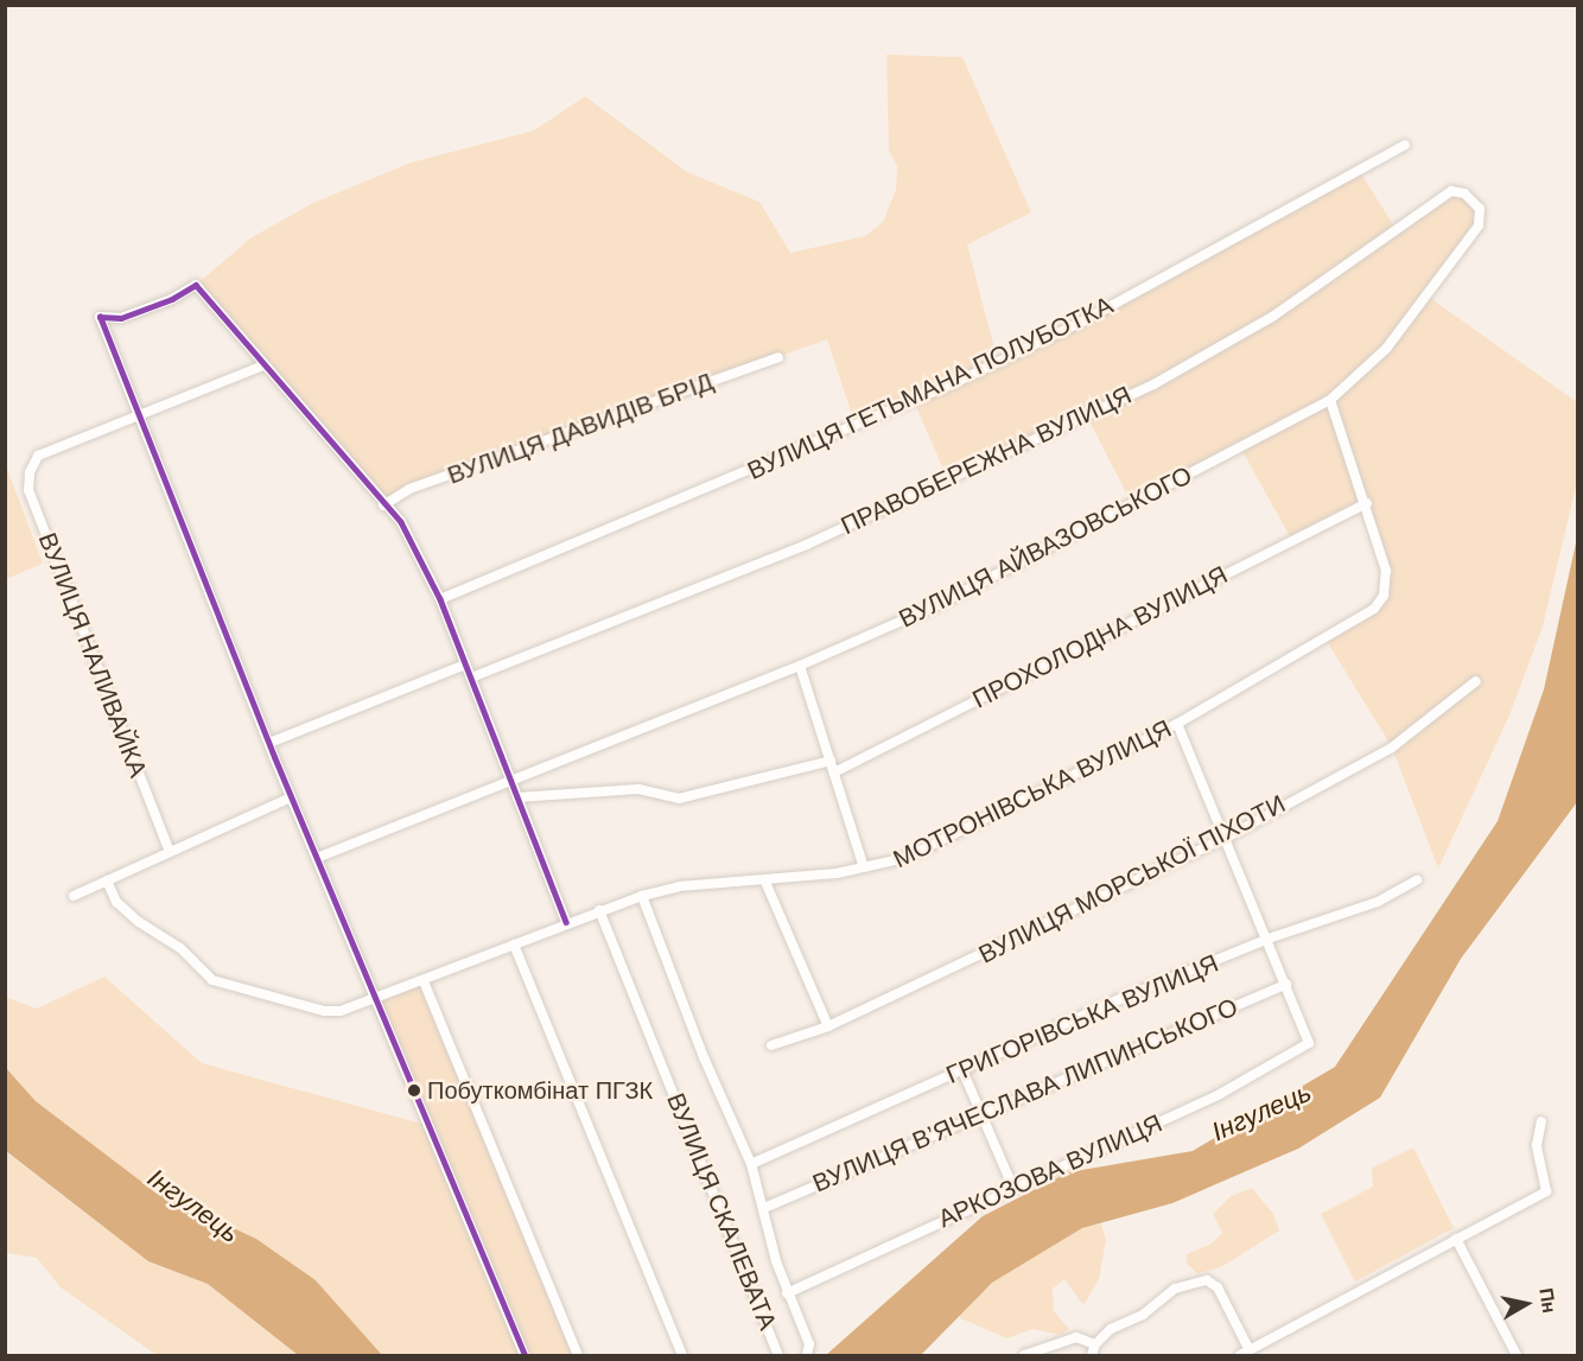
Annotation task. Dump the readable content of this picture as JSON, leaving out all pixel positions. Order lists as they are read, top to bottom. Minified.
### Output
{"streets":{"street":["ВУЛИЦЯ ГЕТЬМАНА ПОЛУБОТКА","ВУЛИЦЯ ДАВИДІВ БРІД","ПРАВОБЕРЕЖНА ВУЛИЦЯ","ВУЛИЦЯ АЙВАЗОВСЬКОГО","ПРОХОЛОДНА ВУЛИЦЯ","ВУЛИЦЯ НАЛИВАЙКА","МОТРОНІВСЬКА ВУЛИЦЯ","ВУЛИЦЯ МОРСЬКОЇ ПІХОТИ","ГРИГОРІВСЬКА ВУЛИЦЯ","ВУЛИЦЯ В’ЯЧЕСЛАВА ЛИПИНСЬКОГО","АРКОЗОВА ВУЛИЦЯ","ВУЛИЦЯ СКАЛЕВАТА"]},"crossings":[["ПРАВОБЕРЕЖНА ВУЛИЦЯ","ВУЛИЦЯ АЙВАЗОВСЬКОГО"],["ВУЛИЦЯ АЙВАЗОВСЬКОГО","МОТРОНІВСЬКА ВУЛИЦЯ"],["ПРОХОЛОДНА ВУЛИЦЯ","МОТРОНІВСЬКА ВУЛИЦЯ"],["МОТРОНІВСЬКА ВУЛИЦЯ","ВУЛИЦЯ СКАЛЕВАТА"],["ВУЛИЦЯ В’ЯЧЕСЛАВА ЛИПИНСЬКОГО","АРКОЗОВА ВУЛИЦЯ"]],"water":["Інгулець"],"places":["Побуткомбінат ПГЗК"],"north":"right"}
